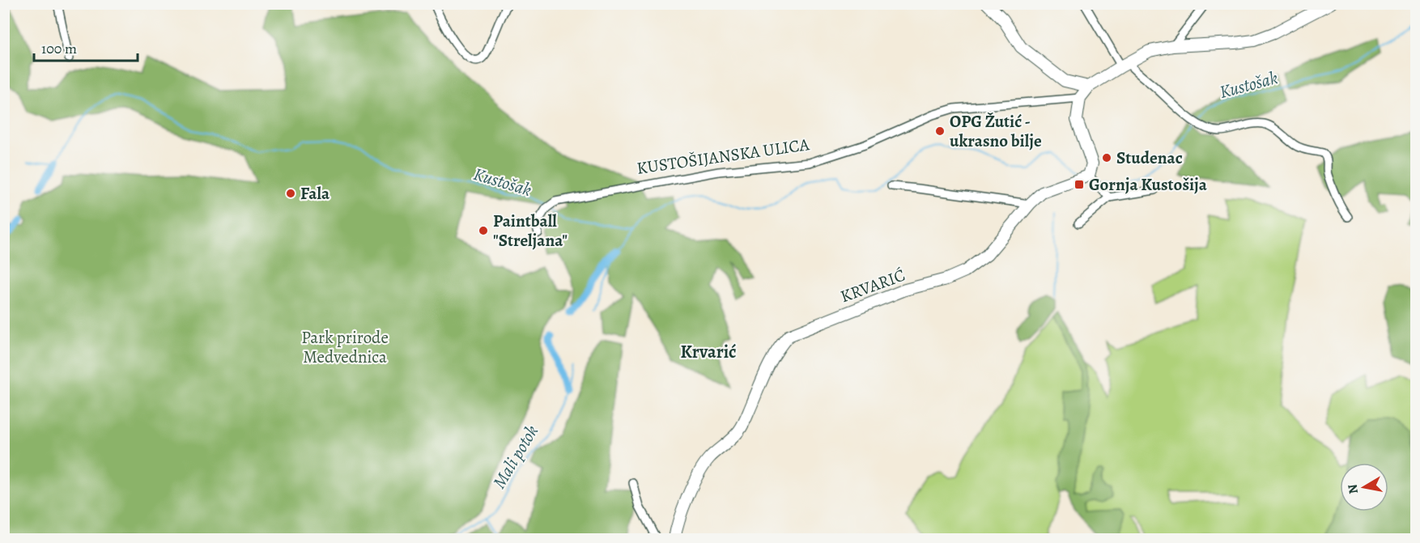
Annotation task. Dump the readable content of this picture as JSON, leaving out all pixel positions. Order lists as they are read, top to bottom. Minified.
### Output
{"streets":{"street":["KUSTOŠIJANSKA ULICA","KRVARIĆ"]},"districts":["Krvarić"],"water":["Kustošak","Mali potok"],"parks":["Park prirode Medvednica"],"places":{"other":["OPG Žutić - ukrasno bilje","Studenac","Fala","Paintball \"Streljana\""],"transit":["Gornja Kustošija"]},"scale_bar":"100 m","north":"left"}
